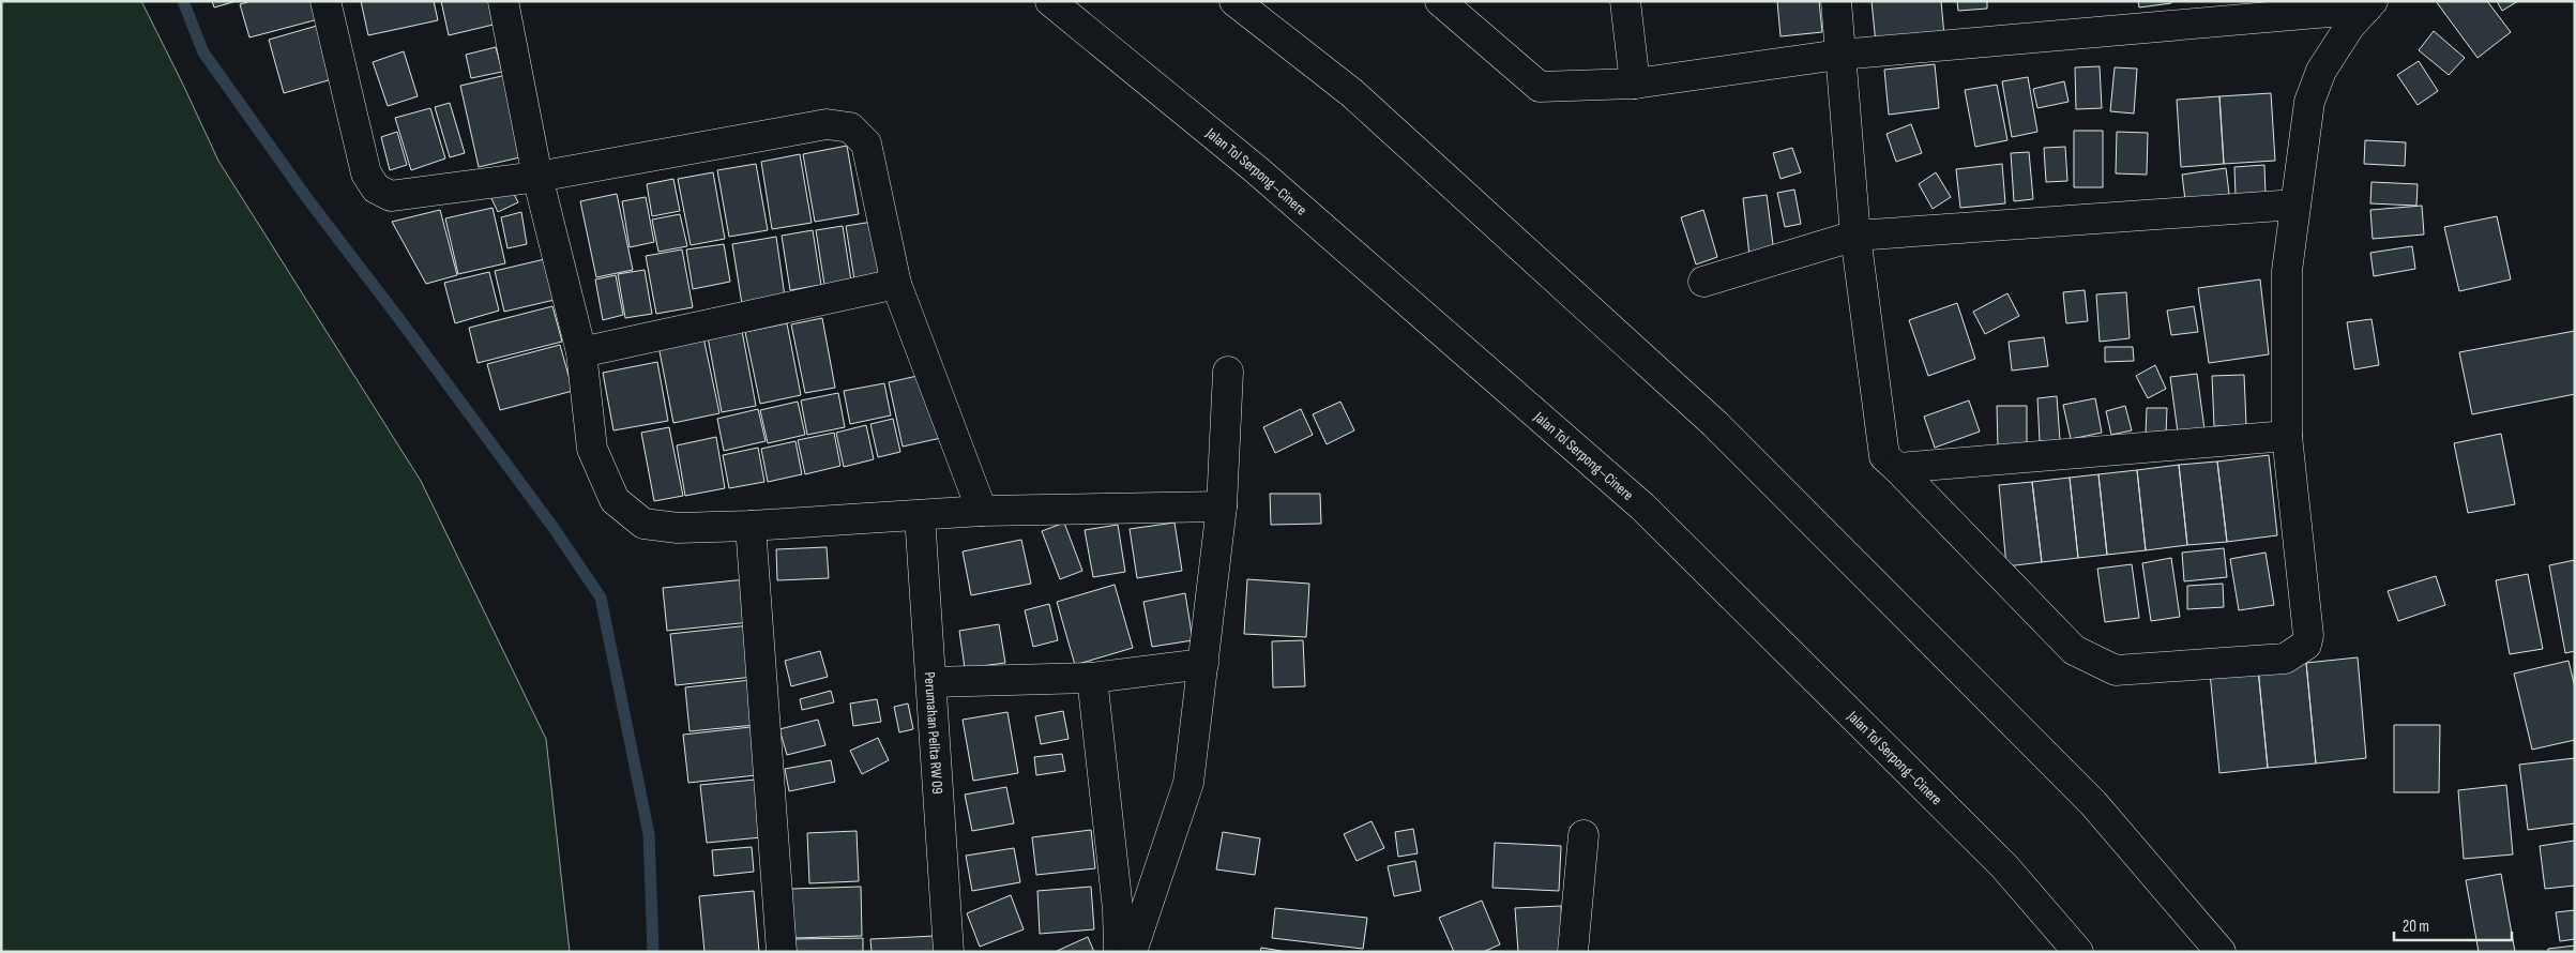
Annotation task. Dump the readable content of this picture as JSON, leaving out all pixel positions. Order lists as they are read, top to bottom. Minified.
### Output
{"streets":{"main road":["Jalan Tol Serpong–Cinere","Perumahan Pelita RW 09"]},"scale_bar":"20 m"}
